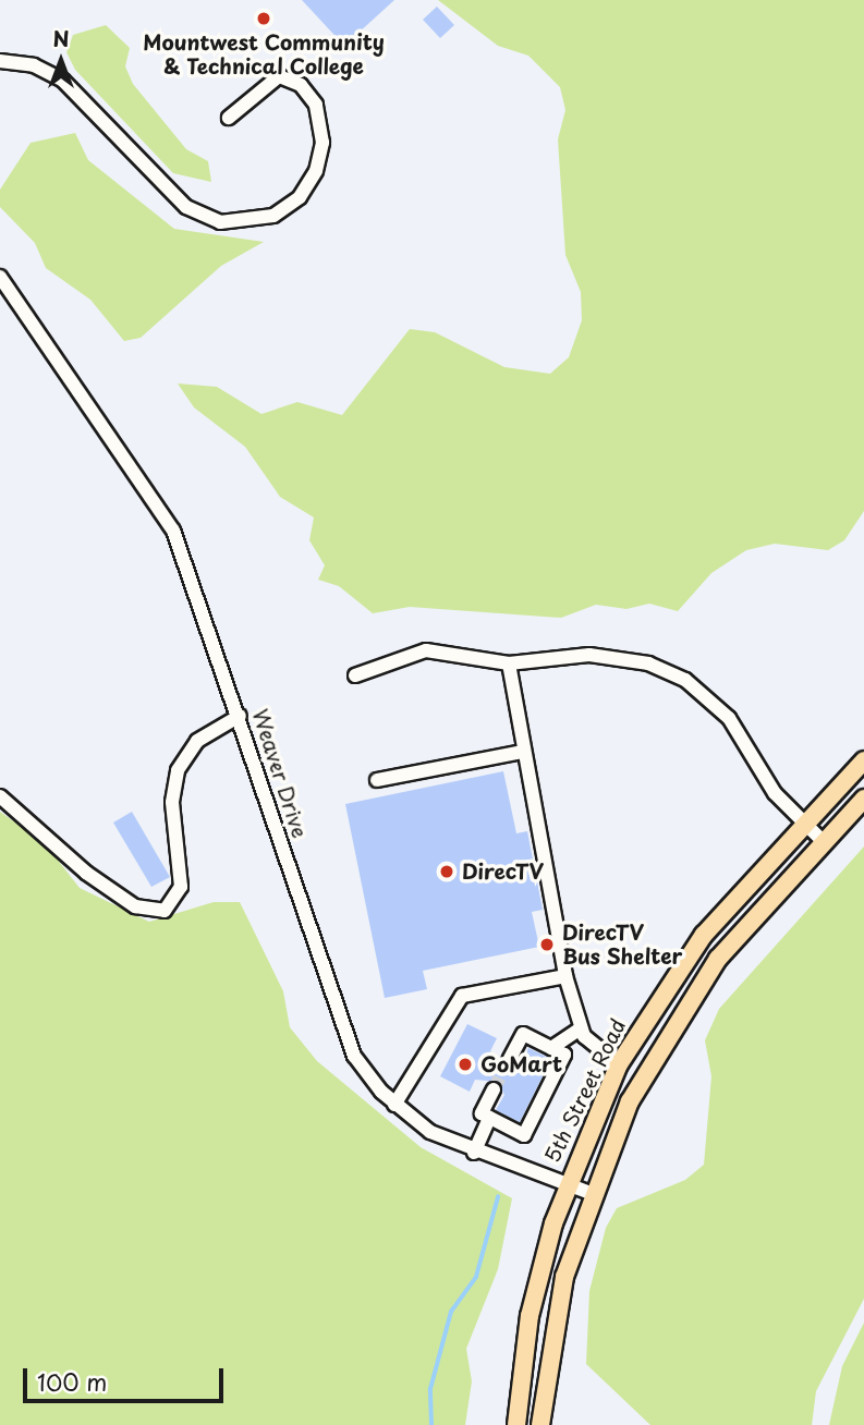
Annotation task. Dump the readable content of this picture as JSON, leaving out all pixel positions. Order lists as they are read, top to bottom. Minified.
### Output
{"streets":{"main road":["5th Street Road"],"street":["Weaver Drive"]},"crossings":[["Weaver Drive","5th Street Road"]],"places":["Mountwest Community & Technical College","DirecTV","DirecTV Bus Shelter","GoMart"],"scale_bar":"100 m","north":"top"}
